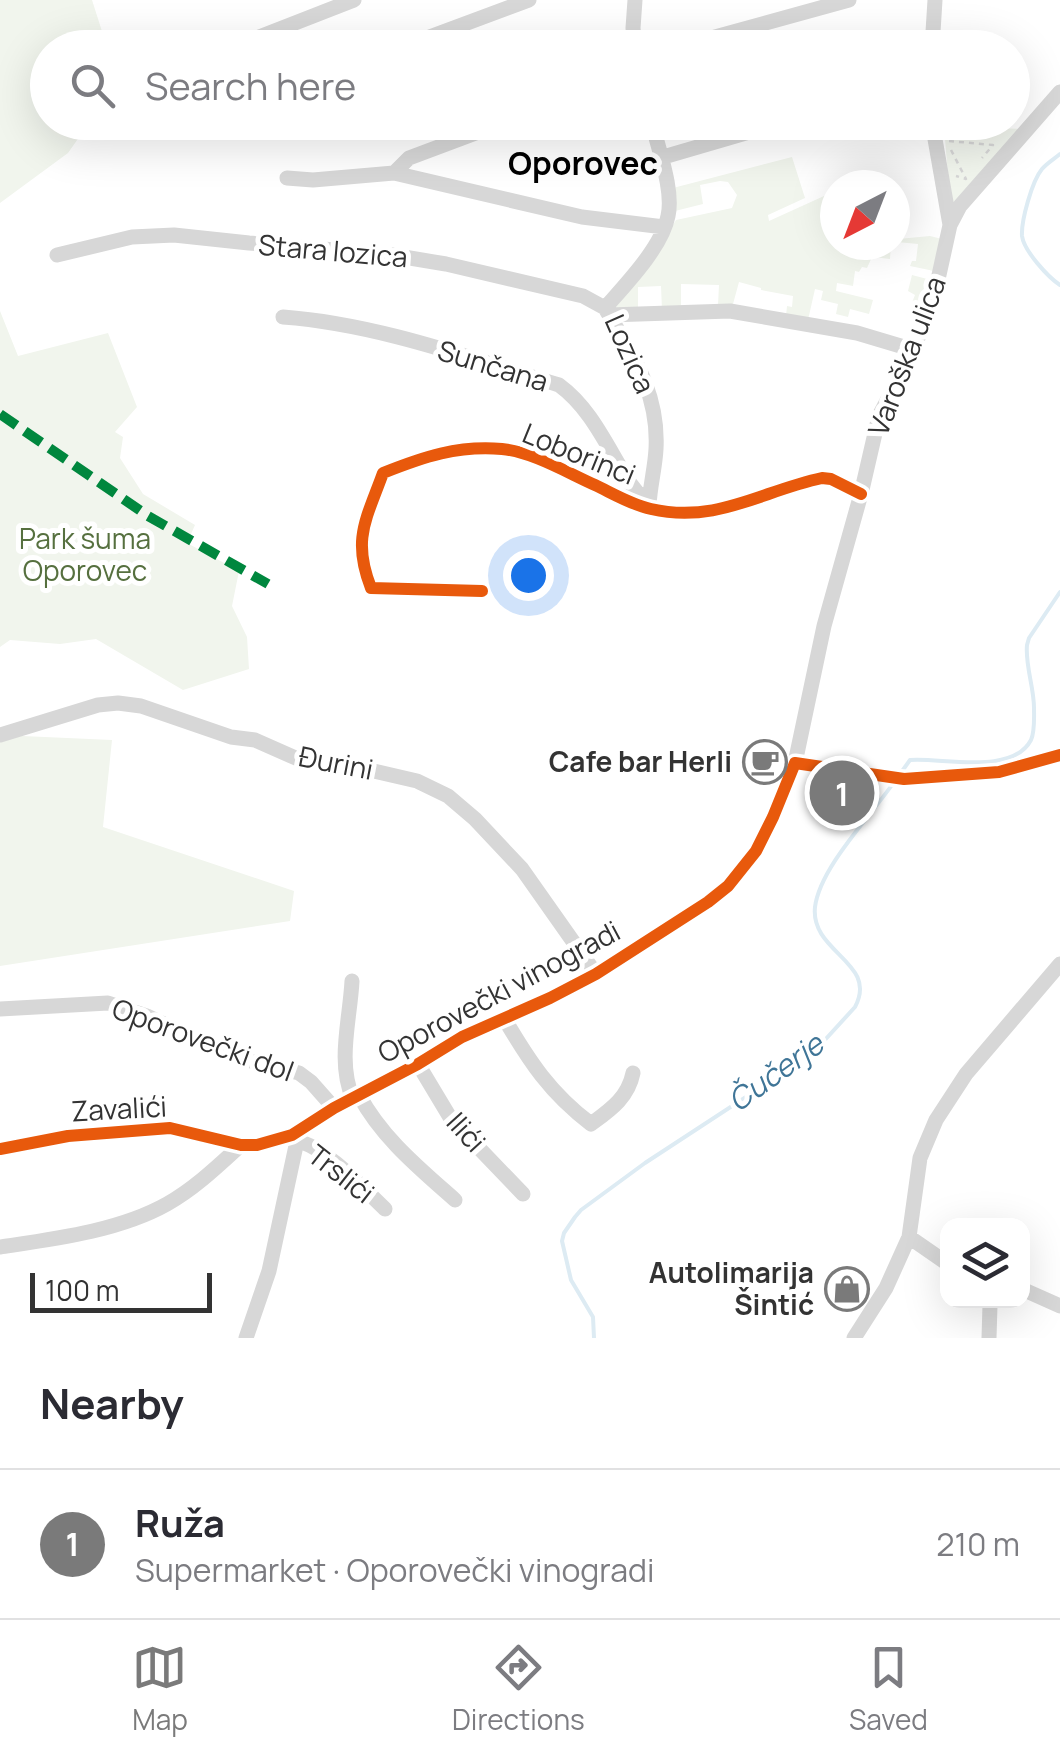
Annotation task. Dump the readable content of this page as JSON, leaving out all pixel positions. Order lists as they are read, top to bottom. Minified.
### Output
{"streets":{"street":["Stara lozica","Lozica","Varoška ulica","Sunčana","Loborinci","Đurini","Oporovečki vinogradi","Oporovečki dol","Zavalići","Ilići","Trslići"]},"crossings":[["Stara lozica","Lozica"],["Lozica","Sunčana"],["Lozica","Loborinci"],["Varoška ulica","Loborinci"],["Varoška ulica","Oporovečki vinogradi"],["Sunčana","Loborinci"],["Đurini","Oporovečki vinogradi"],["Oporovečki vinogradi","Oporovečki dol"],["Oporovečki vinogradi","Zavalići"],["Oporovečki vinogradi","Ilići"],["Oporovečki vinogradi","Trslići"]],"districts":["Oporovec"],"water":["Čučerje"],"parks":["Park šuma Oporovec"],"places":{"cafe":["Cafe bar Herli"],"shop":["Autolimarija Šintić"]},"scale_bar":"100 m","north":"bottom left","page":{"search":"Search here","pins":"1","scale":"100 m","heading":"Nearby","list":[{"mark":"1","name":"Ruža","note":"Supermarket · Oporovečki vinogradi","value":"210 m"}],"nav":["Map","Directions","Saved"]}}
